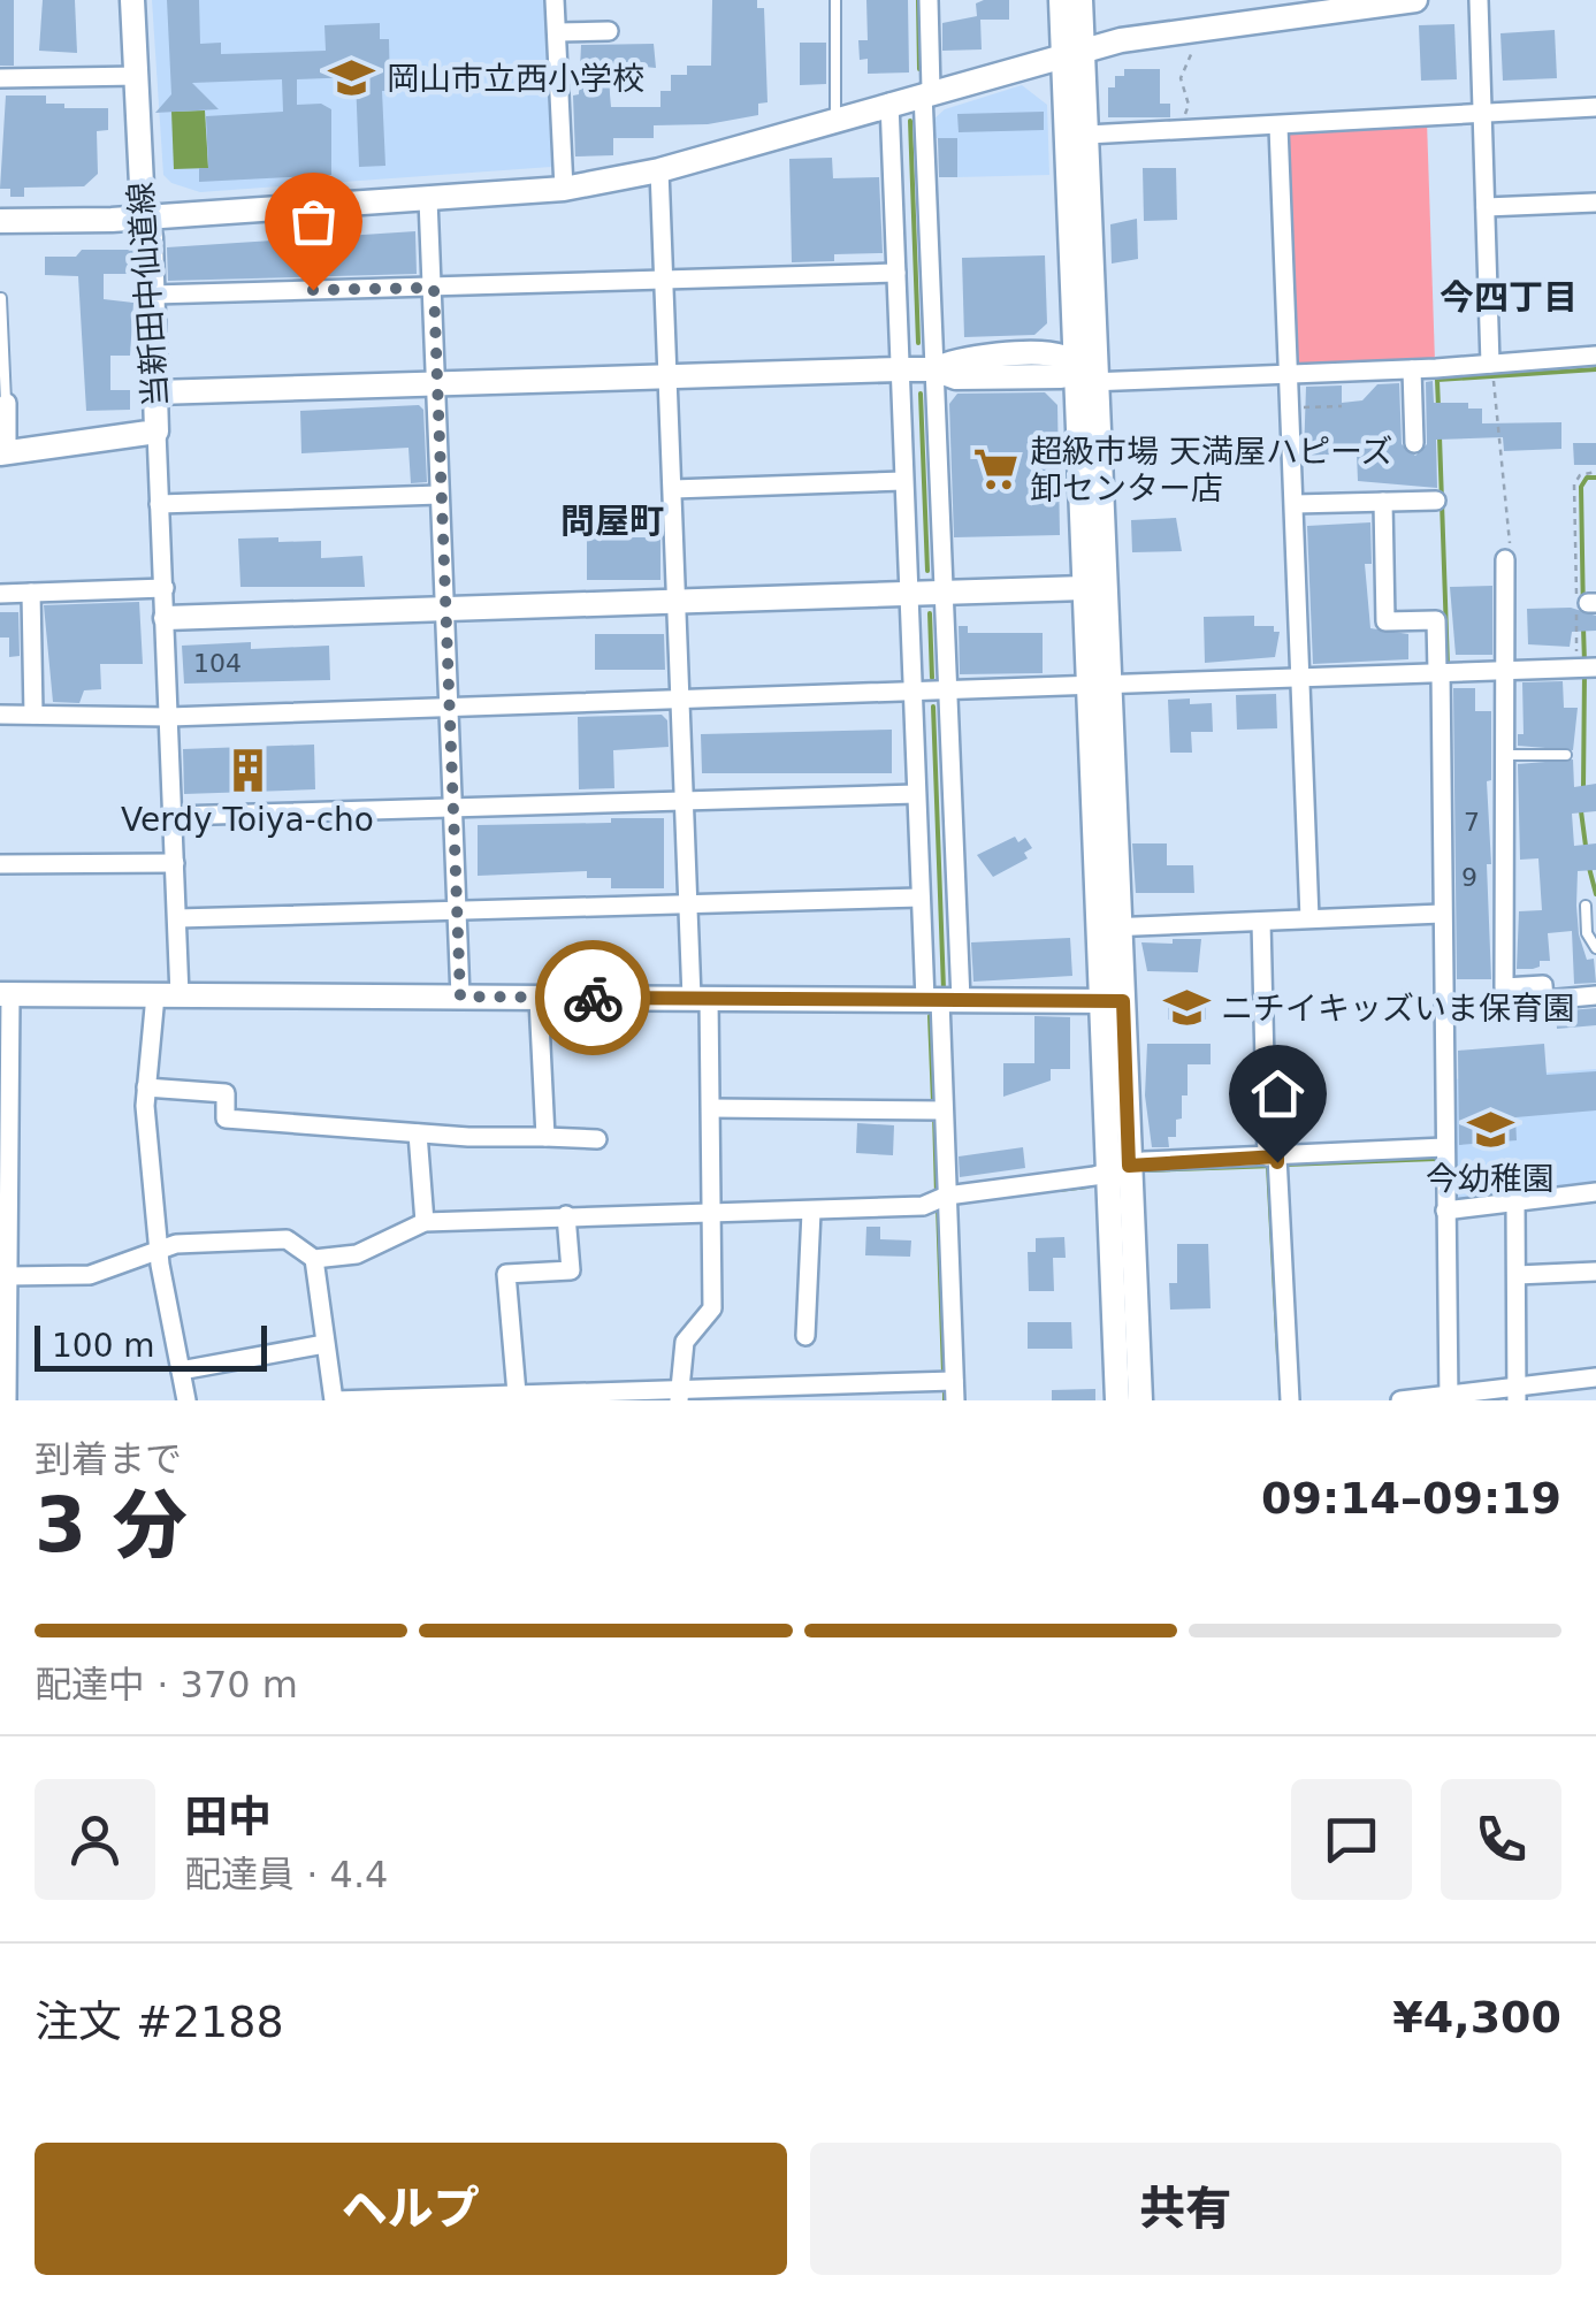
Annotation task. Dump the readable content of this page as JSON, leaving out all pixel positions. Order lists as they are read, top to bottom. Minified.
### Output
{"streets":{"street":["当新田中仙道線"]},"districts":["今四丁目","問屋町"],"places":{"school or university":["岡山市立西小学校","ニチイキッズいま保育園","今幼稚園"],"supermarket":["超級市場 天満屋ハピーズ 卸センター店"],"building":["Verdy Toiya-cho"]},"house_numbers":["104","7","9"],"scale_bar":"100 m","page":{"scale":"100 m","heading":["3 分","到着まで","09:14–09:19"],"panel":["田中","配達員 · 4.4","注文 #2188","¥4,300"],"bar":"配達中 · 370 m","buttons":["ヘルプ","共有"]}}
